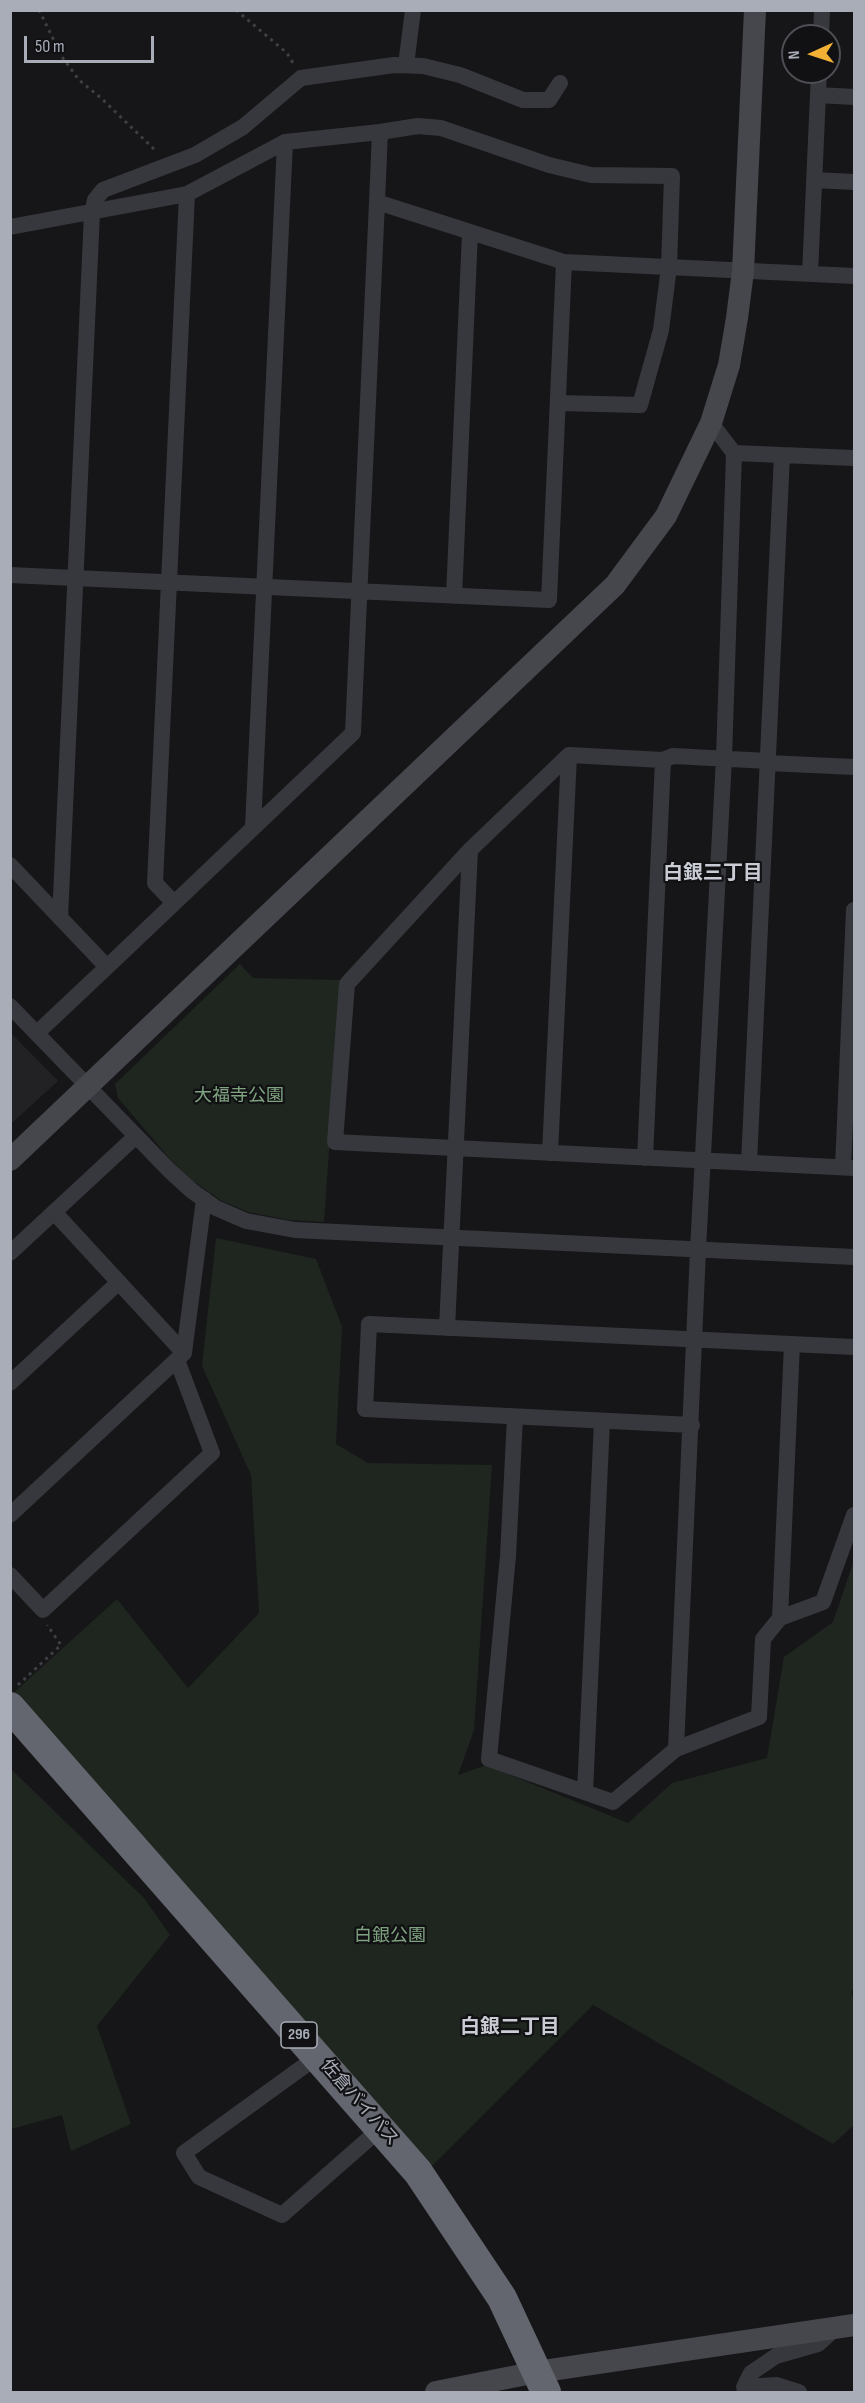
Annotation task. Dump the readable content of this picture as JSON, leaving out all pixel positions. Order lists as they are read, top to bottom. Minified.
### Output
{"streets":{"highway":["296","佐倉バイパス"]},"districts":["白銀三丁目","白銀二丁目"],"parks":["大福寺公園","白銀公園"],"scale_bar":"50 m","north":"left"}
